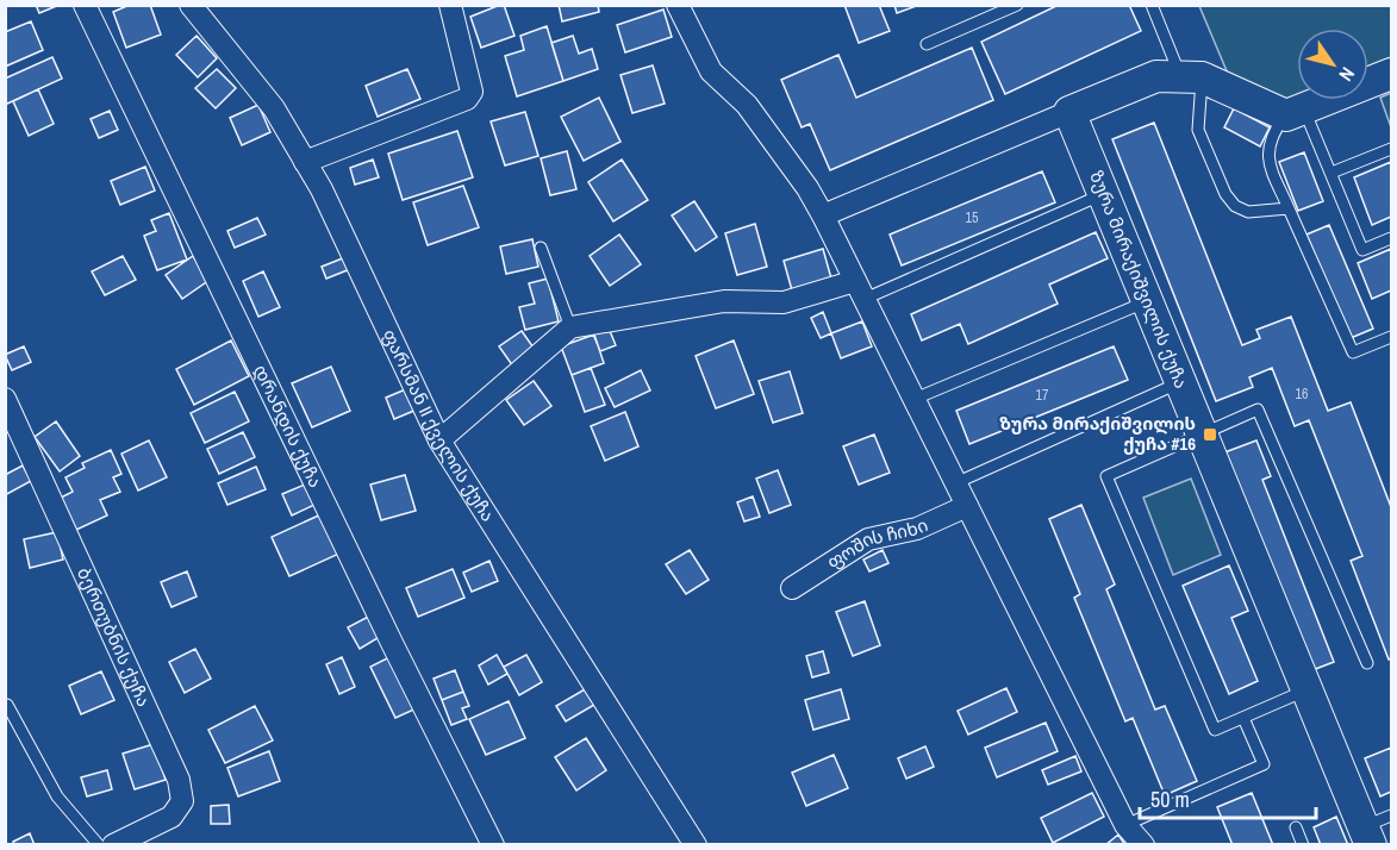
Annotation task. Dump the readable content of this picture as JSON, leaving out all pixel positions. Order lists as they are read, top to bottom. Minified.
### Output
{"streets":{"street":["ზურა მირაქიშვილის ქუჩა","დრანდის ქუჩა","ფარსმან II ქველის ქუჩა","ფოშის ჩიხი","ბერთუბნის ქუჩა"]},"places":{"transit":["ზურა მირაქიშვილის ქუჩა #16"]},"house_numbers":["15","16","17"],"scale_bar":"50 m","north":"bottom right"}
